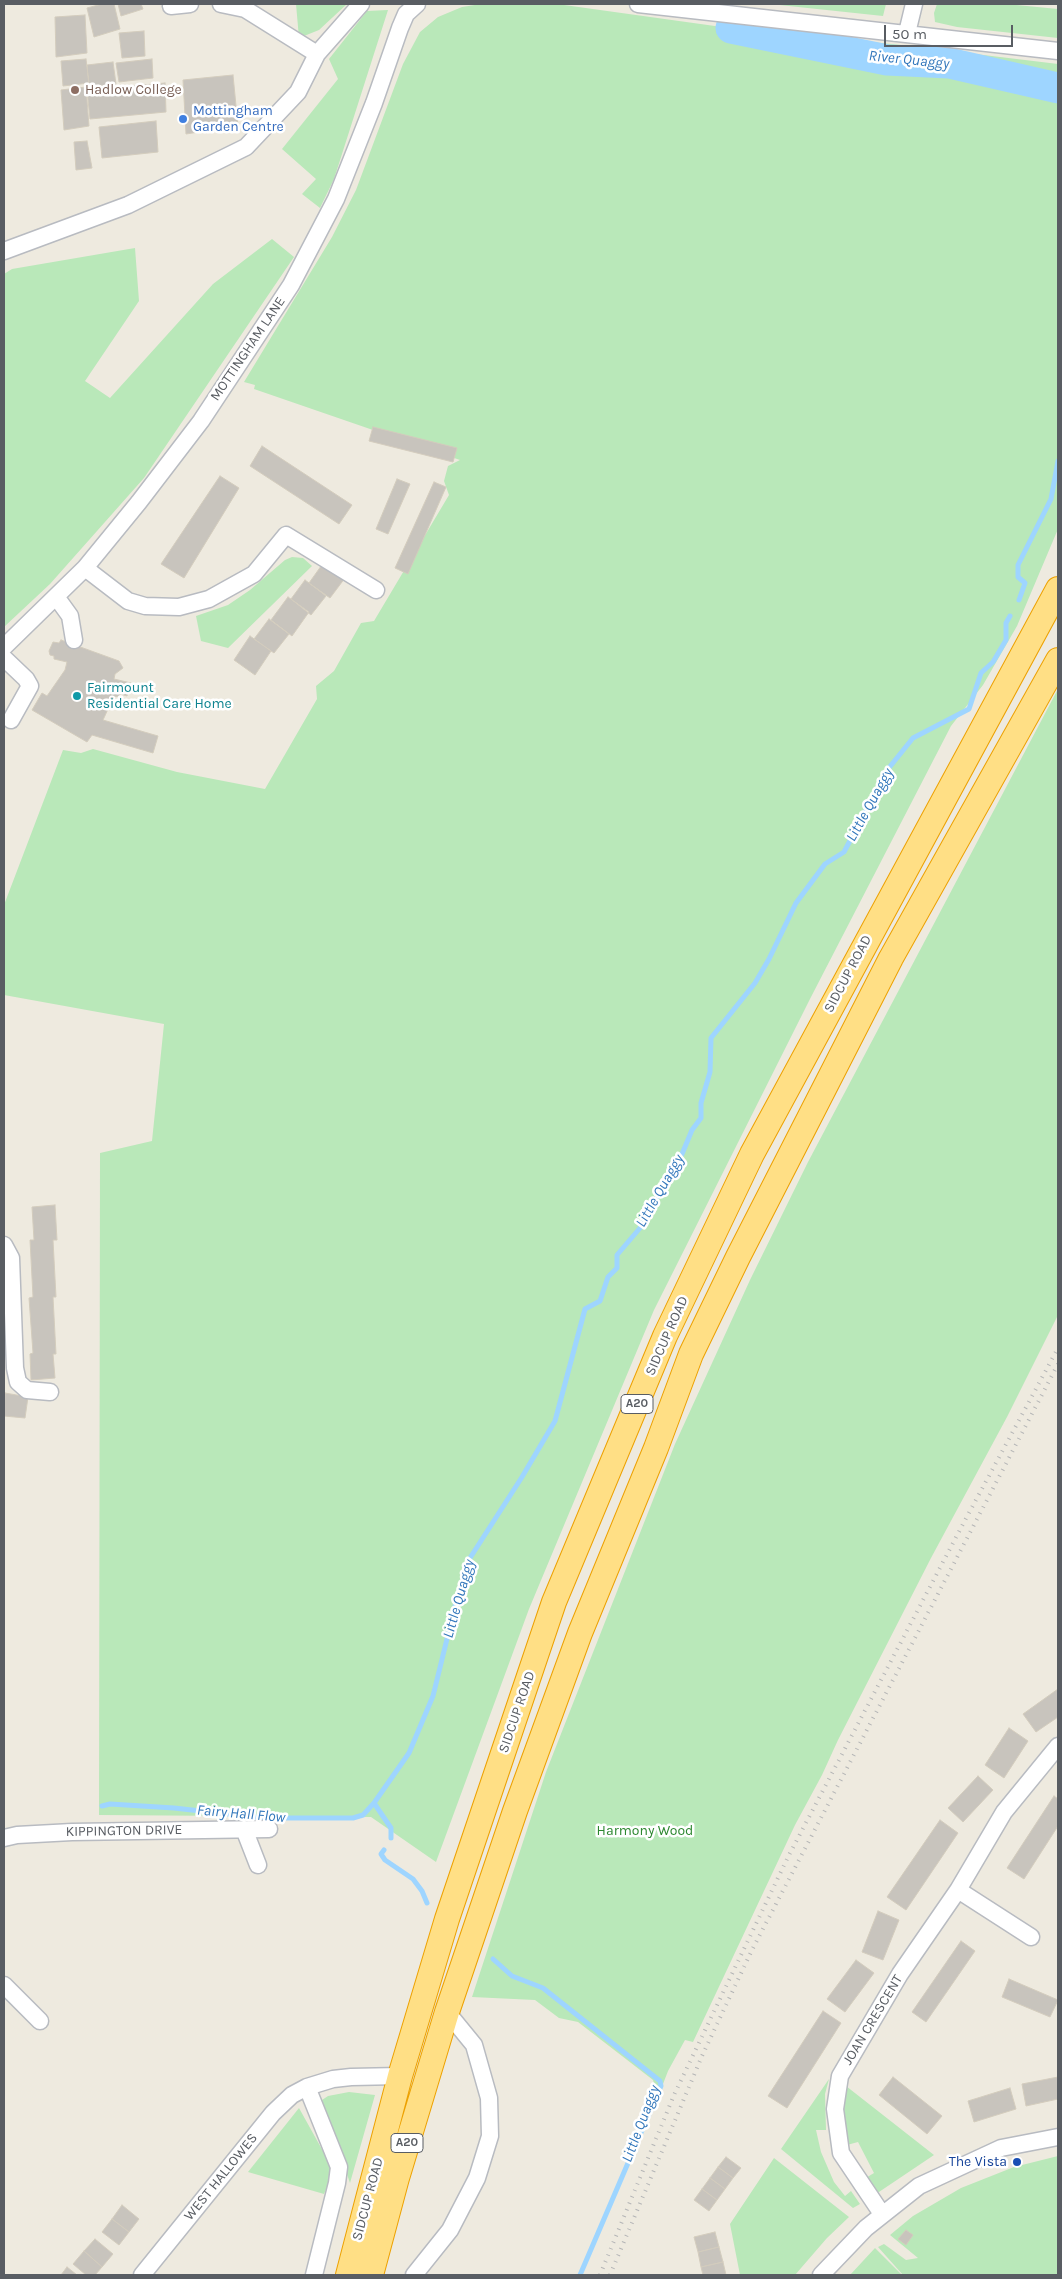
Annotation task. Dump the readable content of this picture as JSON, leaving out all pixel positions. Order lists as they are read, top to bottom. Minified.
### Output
{"streets":{"highway":["SIDCUP ROAD","A20"],"street":["MOTTINGHAM LANE","KIPPINGTON DRIVE","JOAN CRESCENT","WEST HALLOWES"]},"crossings":[["SIDCUP ROAD","WEST HALLOWES"]],"water":["River Quaggy","Little Quaggy","Fairy Hall Flow"],"parks":["Harmony Wood"],"places":["Hadlow College","Mottingham Garden Centre","Fairmount Residential Care Home","The Vista"],"scale_bar":"50 m"}
